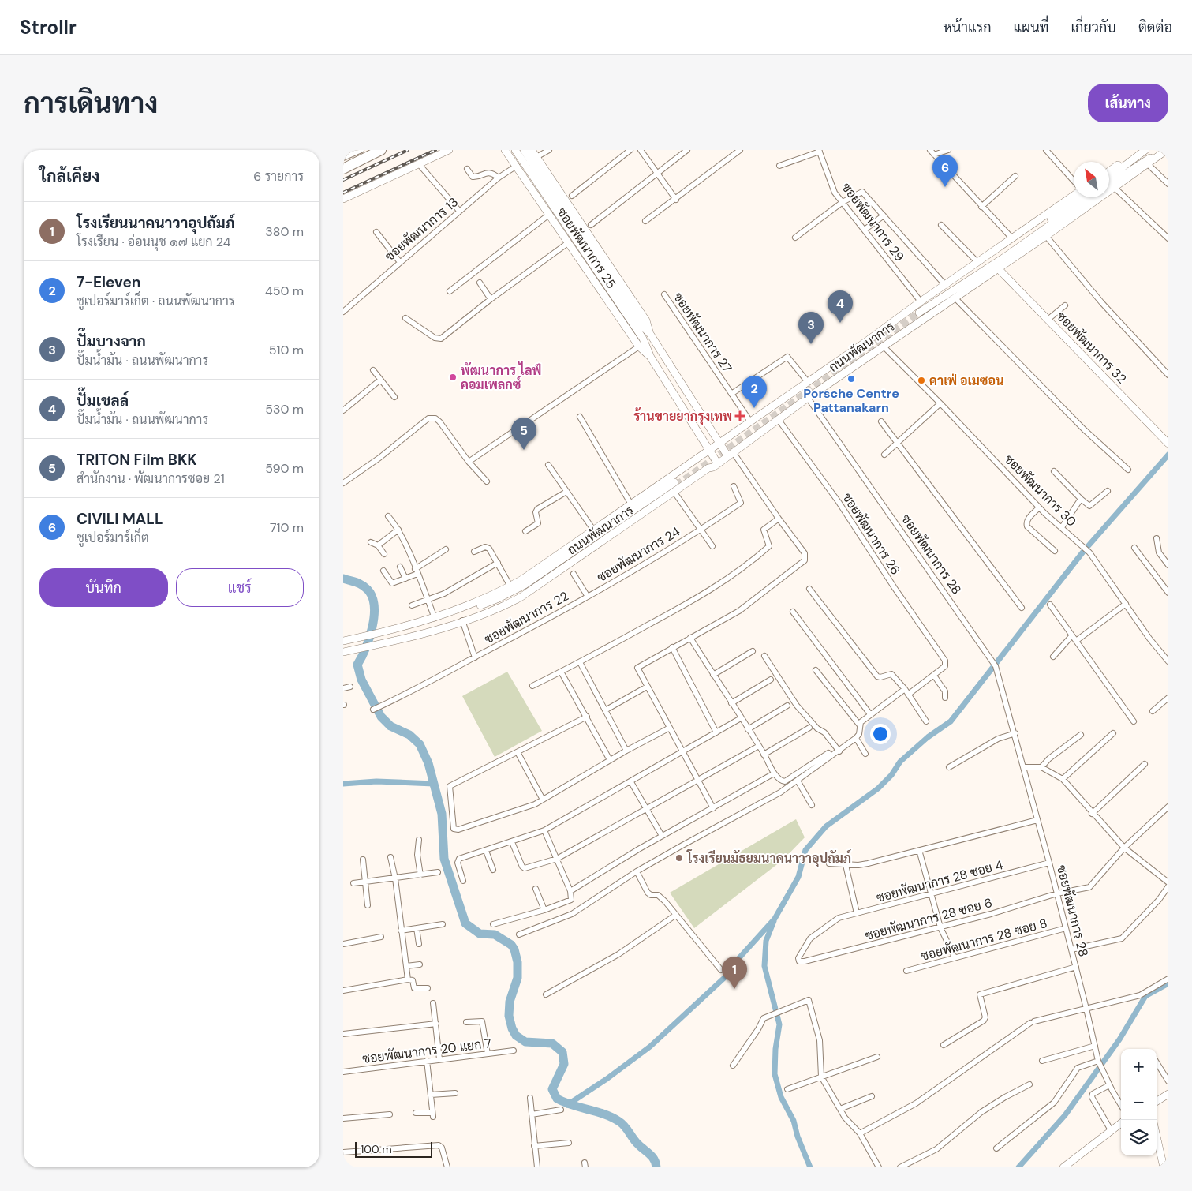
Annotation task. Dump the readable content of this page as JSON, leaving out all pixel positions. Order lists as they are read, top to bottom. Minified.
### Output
{"streets":{"main road":["ซอยพัฒนาการ 25","ถนนพัฒนาการ","ซอยพัฒนาการ 32"],"street":["ซอยพัฒนาการ 29","ซอยพัฒนาการ 13","ซอยพัฒนาการ 27","ซอยพัฒนาการ 30","ซอยพัฒนาการ 26","ซอยพัฒนาการ 24","ซอยพัฒนาการ 28","ซอยพัฒนาการ 22","ซอยพัฒนาการ 28 ซอย 4","ซอยพัฒนาการ 28 ซอย 6","ซอยพัฒนาการ 28 ซอย 8","ซอยพัฒนาการ 20 แยก 7"]},"crossings":[["ซอยพัฒนาการ 29","ถนนพัฒนาการ"],["ซอยพัฒนาการ 13","ซอยพัฒนาการ 25"],["ซอยพัฒนาการ 25","ถนนพัฒนาการ"],["ซอยพัฒนาการ 27","ถนนพัฒนาการ"],["ถนนพัฒนาการ","ซอยพัฒนาการ 32"],["ถนนพัฒนาการ","ซอยพัฒนาการ 30"],["ถนนพัฒนาการ","ซอยพัฒนาการ 26"],["ถนนพัฒนาการ","ซอยพัฒนาการ 24"],["ถนนพัฒนาการ","ซอยพัฒนาการ 28"],["ถนนพัฒนาการ","ซอยพัฒนาการ 22"],["ซอยพัฒนาการ 24","ซอยพัฒนาการ 22"],["ซอยพัฒนาการ 28","ซอยพัฒนาการ 28 ซอย 4"],["ซอยพัฒนาการ 28","ซอยพัฒนาการ 28 ซอย 6"],["ซอยพัฒนาการ 28","ซอยพัฒนาการ 28 ซอย 8"],["ซอยพัฒนาการ 28 ซอย 4","ซอยพัฒนาการ 28 ซอย 6"]],"places":{"other":["พัฒนาการ ไลฟ์ คอมเพลกซ์","Porsche Centre Pattanakarn","คาเฟ่ อเมซอน","โรงเรียนมัธยมนาคนาวาอุปถัมภ์"],"health":["ร้านขายยากรุงเทพ"]},"scale_bar":"100 m","north":"top left","page":{"header":"Strollr","nav":["หน้าแรก","แผนที่","เกี่ยวกับ","ติดต่อ"],"title":"การเดินทาง","buttons":["เส้นทาง",["บันทึก","แชร์"]],"heading":["ใกล้เคียง","6 รายการ"],"pins":["6","4","3","2","5","1"],"list":[{"mark":"1","name":"โรงเรียนนาคนาวาอุปถัมภ์","note":"โรงเรียน · อ่อนนุช ๑๗ แยก 24","value":"380 m"},{"mark":"2","name":"7-Eleven","note":"ซูเปอร์มาร์เก็ต · ถนนพัฒนาการ","value":"450 m"},{"mark":"3","name":"ปั๊มบางจาก","note":"ปั๊มน้ำมัน · ถนนพัฒนาการ","value":"510 m"},{"mark":"4","name":"ปั๊มเชลล์","note":"ปั๊มน้ำมัน · ถนนพัฒนาการ","value":"530 m"},{"mark":"5","name":"TRITON Film BKK","note":"สำนักงาน · พัฒนาการซอย 21","value":"590 m"},{"mark":"6","name":"CIVILI MALL","note":"ซูเปอร์มาร์เก็ต","value":"710 m"}],"map_buttons":["+","−"],"scale":"100 m"}}
